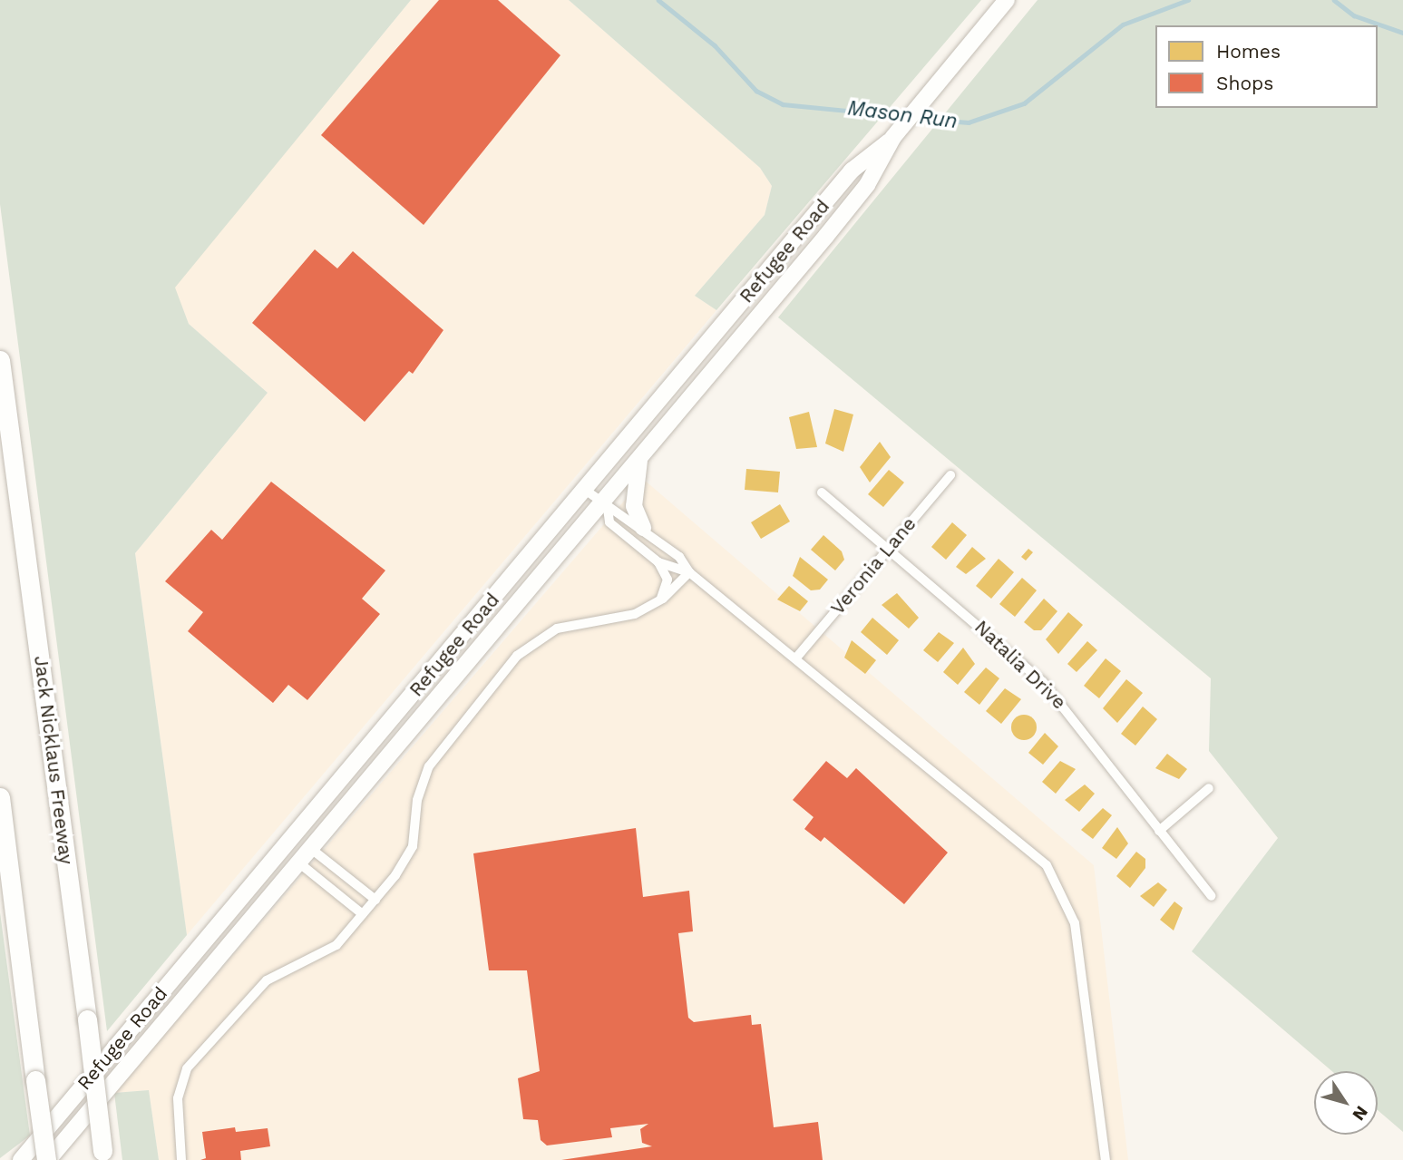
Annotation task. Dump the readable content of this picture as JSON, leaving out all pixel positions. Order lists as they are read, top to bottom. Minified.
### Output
{"streets":{"highway":["Jack Nicklaus Freeway"],"main road":["Refugee Road"],"street":["Veronia Lane","Natalia Drive"]},"crossings":[["Veronia Lane","Natalia Drive"]],"water":["Mason Run"],"legend":["Homes","Shops"],"north":"bottom right"}
